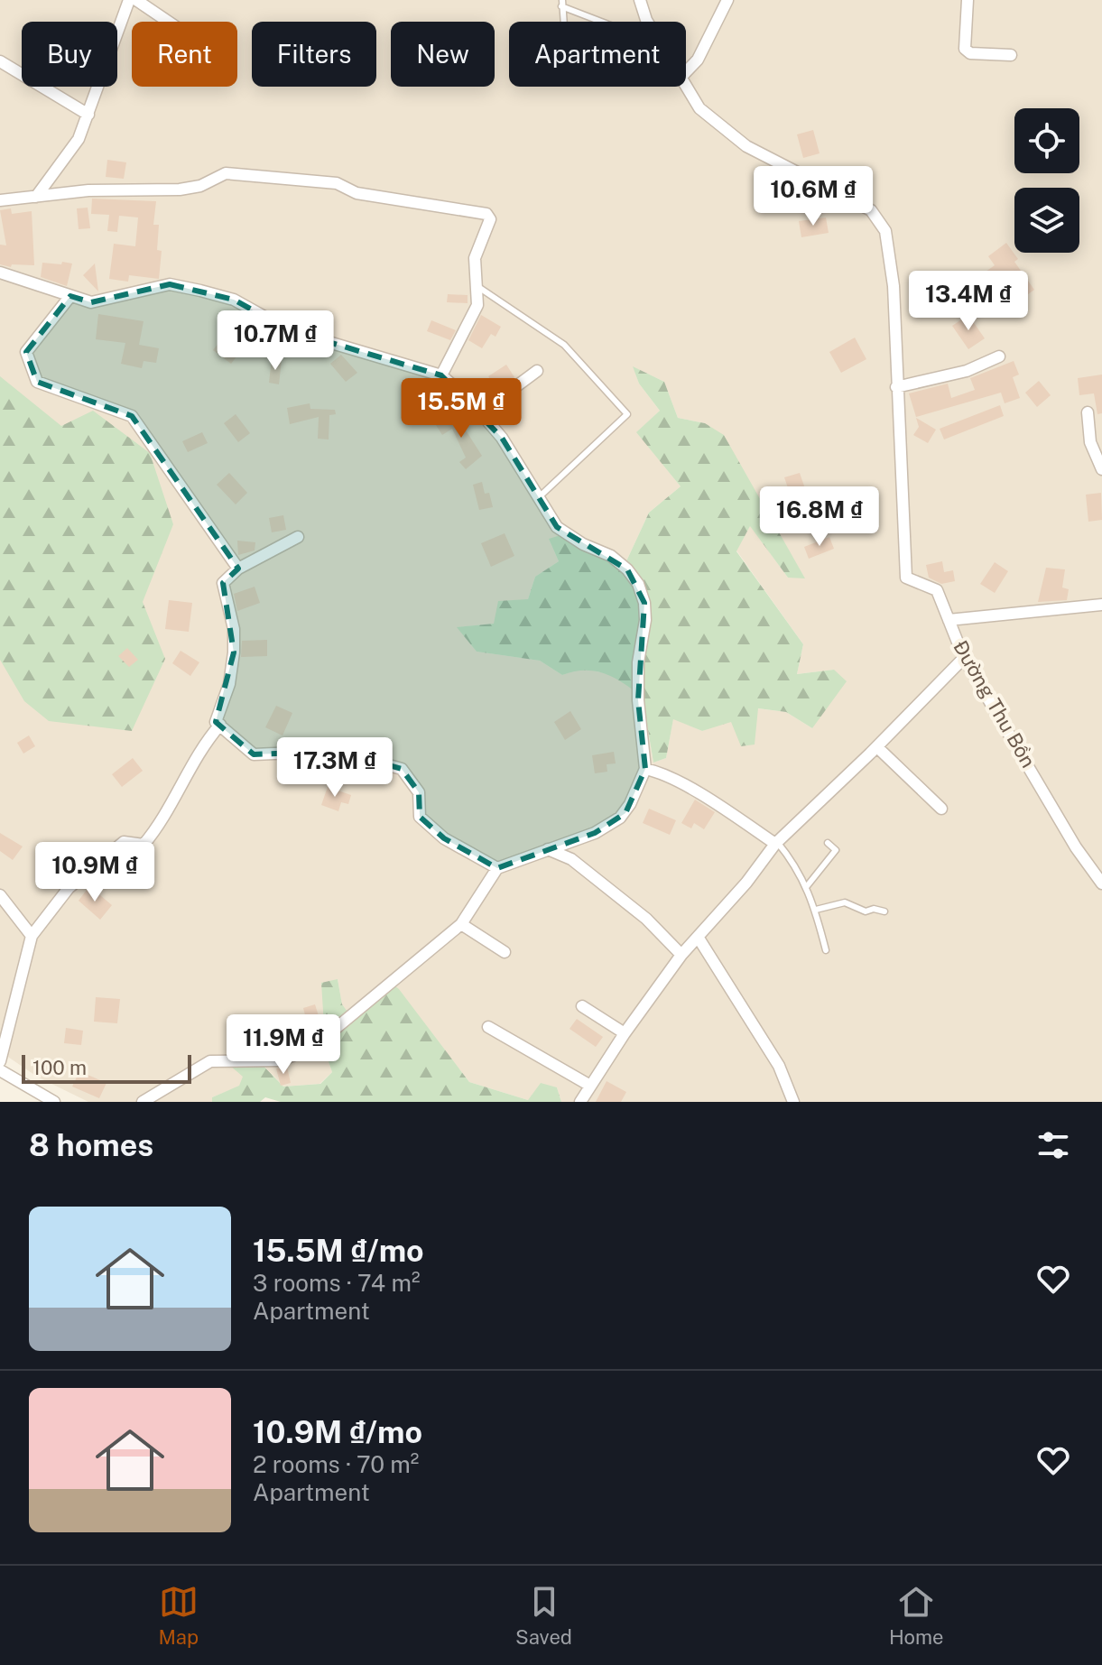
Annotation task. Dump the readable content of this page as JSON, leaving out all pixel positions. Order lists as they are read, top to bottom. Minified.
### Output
{"streets":{"street":["Đường Thu Bồn"]},"scale_bar":"100 m","page":{"chip":["Buy","Rent","Filters","New","Apartment"],"price":["10.6M ₫","13.4M ₫","10.7M ₫","15.5M ₫","16.8M ₫","17.3M ₫","10.9M ₫","11.9M ₫"],"scale":"100 m","heading":"8 homes","list":[{"name":"15.5M ₫/mo","note":"3 rooms · 74 m² · Apartment"},{"name":"10.9M ₫/mo","note":"2 rooms · 70 m² · Apartment"}],"tabs":["Map","Saved","Home"]}}
